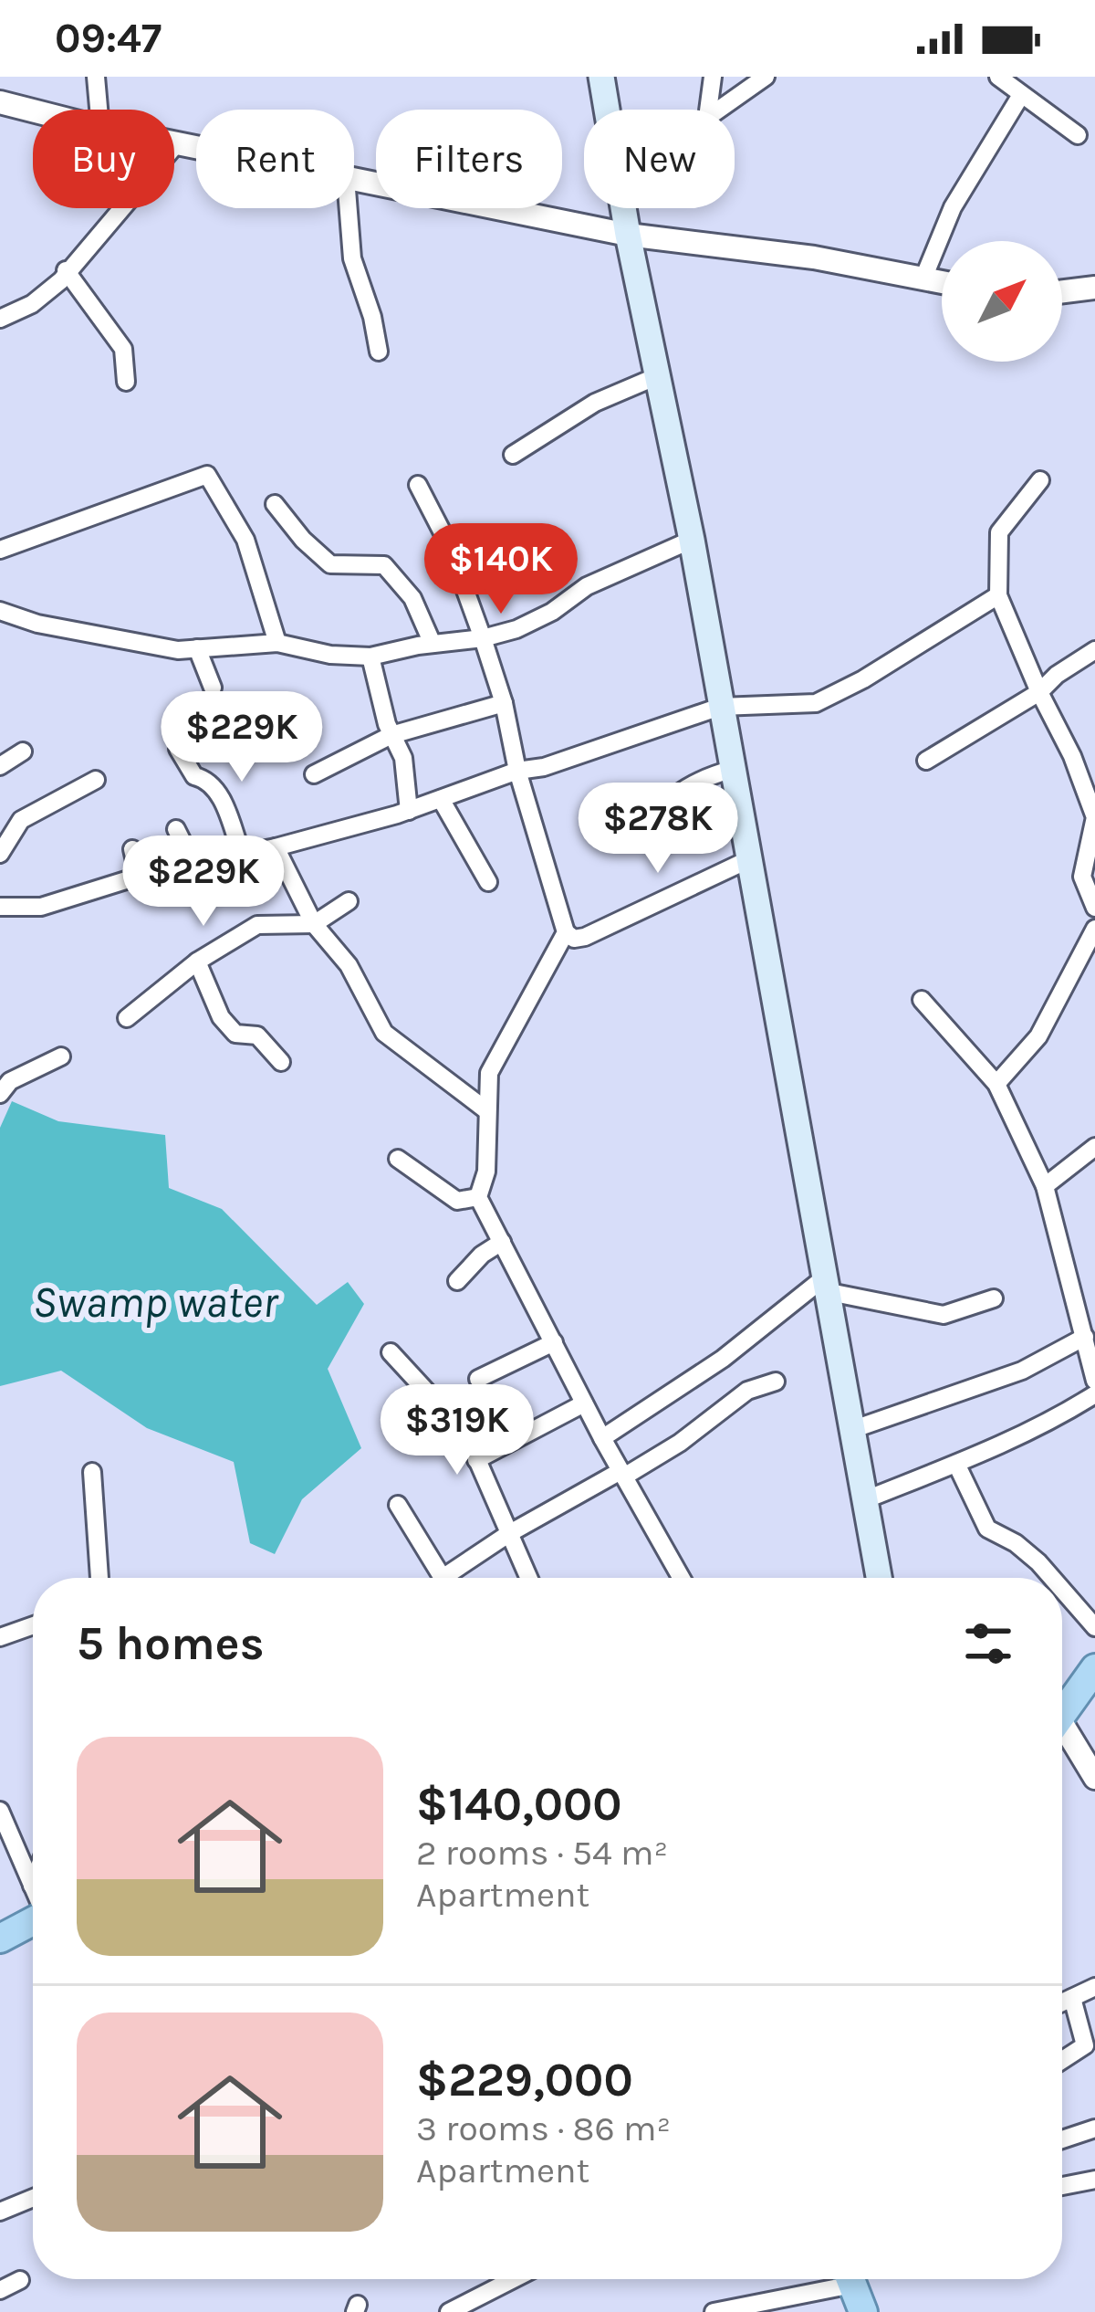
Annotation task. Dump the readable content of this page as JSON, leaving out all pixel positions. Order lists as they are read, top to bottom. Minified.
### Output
{"water":["Swamp water"],"north":"top right","page":{"status":"09:47","chip":["Buy","Rent","Filters","New"],"price":["$140K","$229K","$278K","$229K","$319K"],"heading":"5 homes","list":[{"name":"$140,000","note":"2 rooms · 54 m² · Apartment"},{"name":"$229,000","note":"3 rooms · 86 m² · Apartment"}]}}
